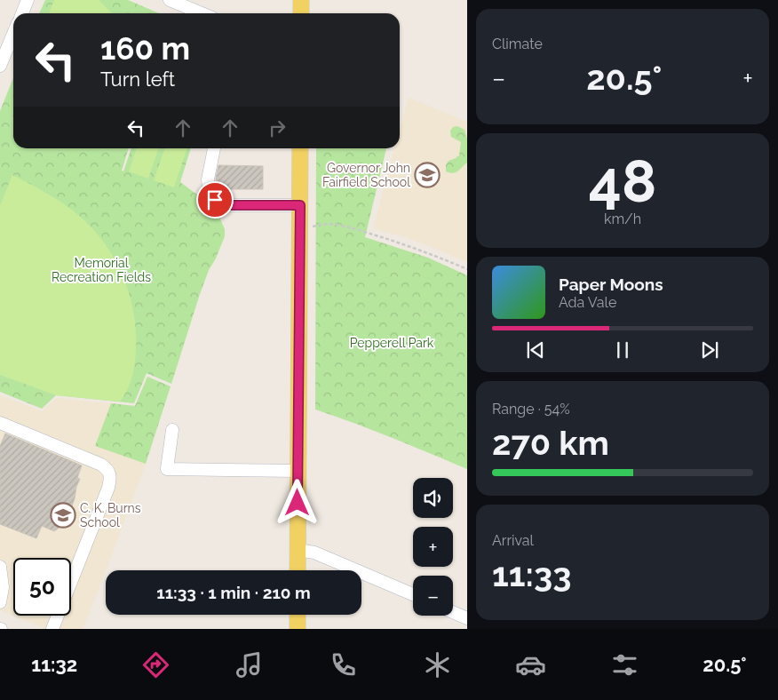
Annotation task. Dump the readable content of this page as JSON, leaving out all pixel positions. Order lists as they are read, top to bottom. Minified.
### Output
{"parks":["Memorial Recreation Fields","Pepperell Park"],"places":{"school or university":["Governor John Fairfield School","C. K. Burns School"]},"page":{"tile":["Climate",["48","km/h"],["Range · 54%","270 km"],["Arrival","11:33"]],"turn":["160 m","Turn left"],"heat":["−","20.5°","+"],"song":["Paper Moons","Ada Vale"],"map_buttons":["+","−"],"limit":"50","trip":"11:33 · 1 min · 210 m","tabs":["11:32","20.5°"]}}
